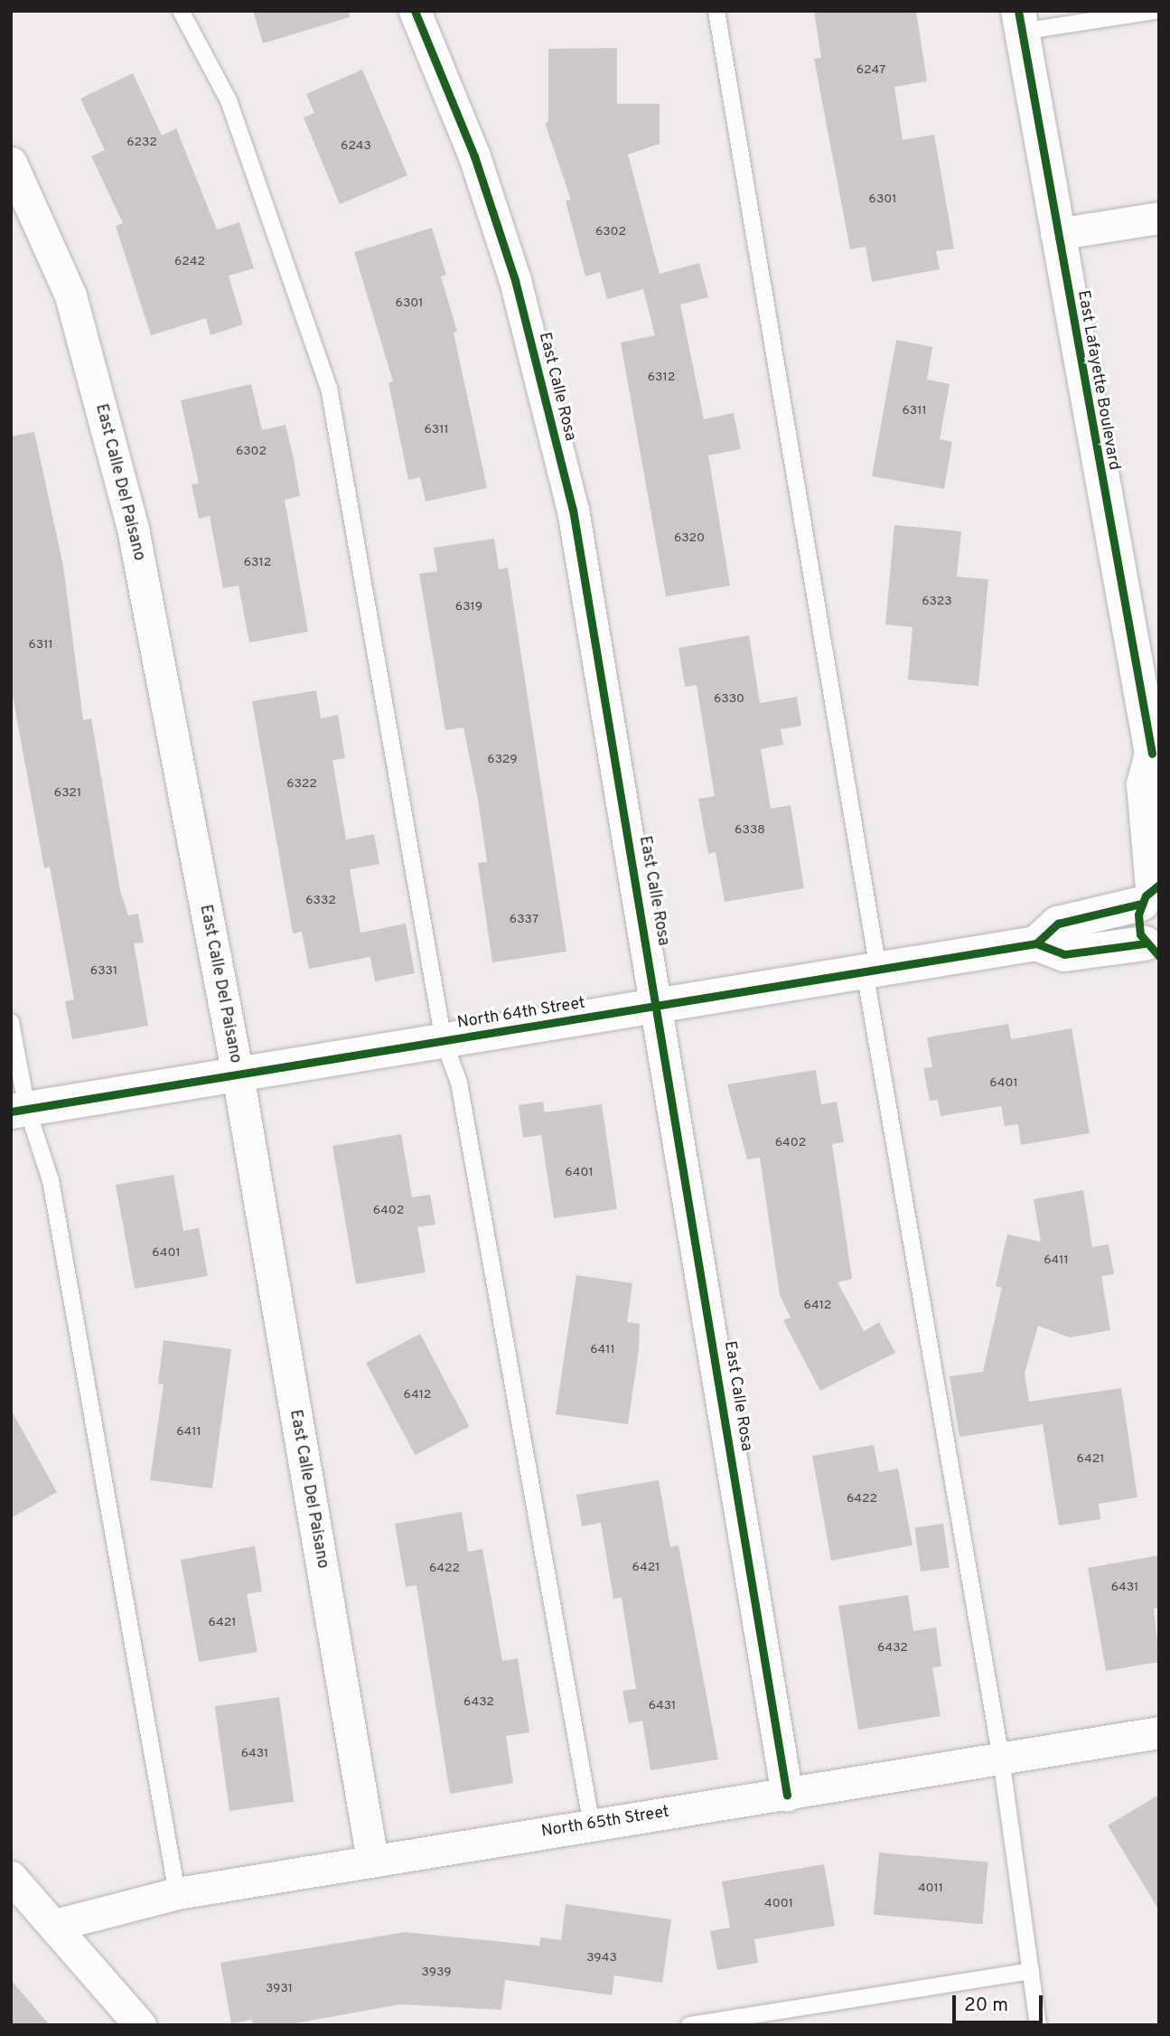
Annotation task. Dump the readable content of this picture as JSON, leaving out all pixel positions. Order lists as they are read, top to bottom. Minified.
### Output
{"streets":{"street":["East Lafayette Boulevard","East Calle Rosa","East Calle Del Paisano","North 64th Street","North 65th Street"]},"crossings":[["East Lafayette Boulevard","North 64th Street"],["East Calle Rosa","North 64th Street"],["East Calle Rosa","North 65th Street"],["East Calle Del Paisano","North 64th Street"],["East Calle Del Paisano","North 65th Street"]],"house_numbers":["6247","6232","6243","6301","6302","6242","6301","6312","6311","6311","6302","6320","6312","6323","6319","6311","6330","6329","6322","6321","6338","6332","6337","6331","6401","6402","6401","6402","6401","6411","6412","6411","6412","6411","6421","6422","6421","6422","6431","6421","6432","6432","6431","6431","4011","4001","3943","3939","3931"],"scale_bar":"20 m"}
